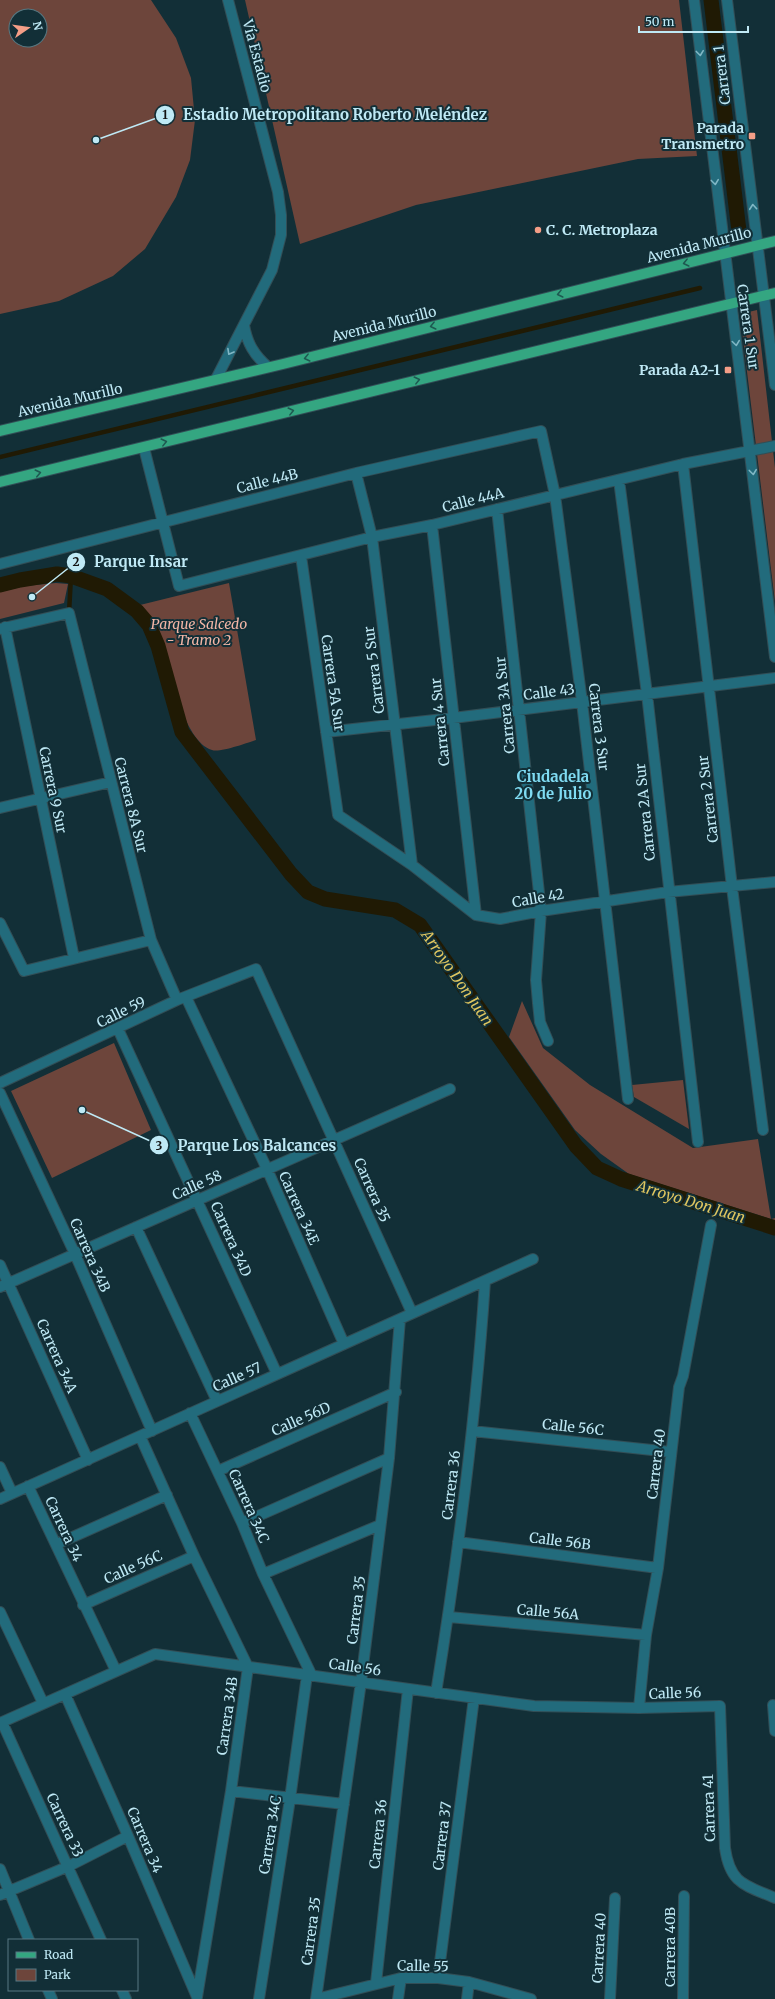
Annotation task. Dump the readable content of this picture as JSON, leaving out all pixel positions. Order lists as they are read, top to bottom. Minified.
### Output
{"streets":{"main road":["Avenida Murillo"],"street":["Vía Estadio","Carrera 1","Carrera 1 Sur","Calle 44B","Calle 44A","Carrera 5 Sur","Carrera 5A Sur","Calle 43","Carrera 3A Sur","Carrera 4 Sur","Carrera 3 Sur","Carrera 9 Sur","Carrera 2 Sur","Carrera 8A Sur","Carrera 2A Sur","Calle 42","Calle 59","Calle 58","Carrera 35","Carrera 34E","Carrera 34D","Carrera 34B","Carrera 34A","Calle 57","Calle 56D","Calle 56C","Carrera 40","Carrera 36","Carrera 34C","Carrera 34","Calle 56B","Calle 56A","Calle 56","Carrera 41","Carrera 33","Carrera 37","Carrera 40B","Calle 55"]},"crossings":[["Vía Estadio","Avenida Murillo"],["Carrera 1","Avenida Murillo"],["Avenida Murillo","Carrera 1 Sur"],["Carrera 1 Sur","Calle 44A"],["Calle 44B","Calle 44A"],["Calle 44B","Carrera 5 Sur"],["Calle 44B","Carrera 3 Sur"],["Calle 44A","Carrera 5 Sur"],["Calle 44A","Carrera 5A Sur"],["Calle 44A","Carrera 3A Sur"],["Calle 44A","Carrera 4 Sur"],["Calle 44A","Carrera 3 Sur"],["Calle 44A","Carrera 2 Sur"],["Calle 44A","Carrera 2A Sur"],["Carrera 5 Sur","Carrera 5A Sur"],["Carrera 5 Sur","Calle 43"],["Carrera 5A Sur","Calle 43"],["Calle 43","Carrera 3A Sur"],["Calle 43","Carrera 4 Sur"],["Calle 43","Carrera 3 Sur"],["Calle 43","Carrera 2 Sur"],["Calle 43","Carrera 2A Sur"],["Carrera 3A Sur","Calle 42"],["Carrera 4 Sur","Calle 42"],["Carrera 3 Sur","Calle 42"],["Carrera 9 Sur","Carrera 8A Sur"],["Carrera 2 Sur","Calle 42"],["Carrera 8A Sur","Calle 59"],["Carrera 8A Sur","Carrera 34E"],["Carrera 2A Sur","Calle 42"],["Calle 59","Carrera 35"],["Calle 59","Carrera 34E"],["Calle 59","Carrera 34D"],["Calle 58","Carrera 35"],["Calle 58","Carrera 34E"],["Calle 58","Carrera 34D"],["Calle 58","Carrera 34B"],["Calle 58","Carrera 34A"],["Carrera 35","Calle 57"],["Carrera 35","Calle 56D"],["Carrera 35","Calle 56"],["Carrera 35","Calle 55"],["Carrera 34E","Calle 57"],["Carrera 34D","Calle 57"],["Carrera 34B","Calle 57"],["Carrera 34B","Calle 56C"],["Carrera 34B","Carrera 34"],["Carrera 34B","Calle 56"],["Carrera 34A","Calle 57"],["Calle 57","Carrera 36"],["Calle 57","Carrera 34C"],["Calle 57","Carrera 34"],["Calle 56D","Carrera 34C"],["Calle 56C","Carrera 40"],["Calle 56C","Carrera 36"],["Calle 56C","Carrera 34"],["Carrera 40","Calle 56B"],["Carrera 40","Calle 56A"],["Carrera 40","Calle 56"],["Carrera 36","Calle 56B"],["Carrera 36","Calle 56A"],["Carrera 36","Calle 56"],["Carrera 36","Calle 55"],["Carrera 34C","Calle 56"],["Carrera 34","Calle 56"],["Calle 56","Carrera 41"],["Calle 56","Carrera 33"],["Calle 56","Carrera 37"],["Carrera 37","Calle 55"]],"one_way":["Carrera 1","Carrera 1 Sur"],"districts":["Ciudadela 20 de Julio"],"water":["Arroyo Don Juan"],"parks":["Parque Salcedo - Tramo 2"],"places":{"transit":["Parada Transmetro","Parada A2-1"],"other":["Estadio Metropolitano Roberto Meléndez","C. C. Metroplaza","Parque Insar","Parque Los Balcances"]},"legend":["Road","Park"],"scale_bar":"50 m","north":"right"}
